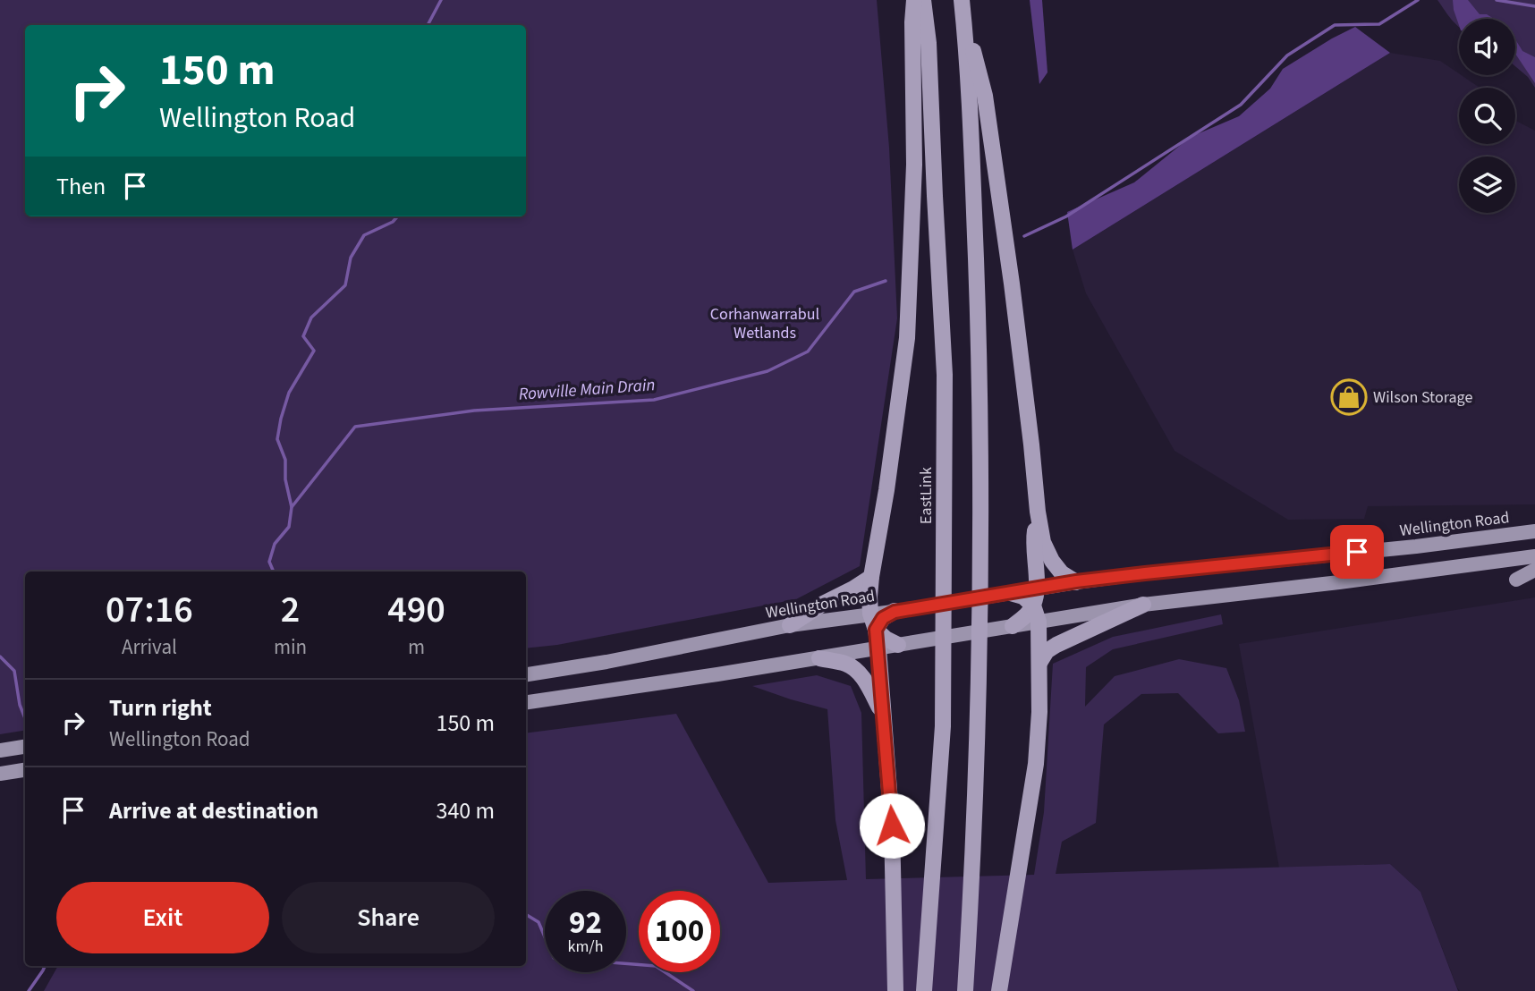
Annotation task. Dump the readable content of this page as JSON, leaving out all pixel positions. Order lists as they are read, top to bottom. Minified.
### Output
{"streets":{"highway":["EastLink","Wellington Road"]},"water":["Rowville Main Drain"],"parks":["Corhanwarrabul Wetlands"],"places":{"shop":["Wilson Storage"]},"page":{"turn":["150 m","Wellington Road"],"then":"Then","eta":["07:16","Arrival","2","min","490","m"],"list":[{"name":"Turn right","note":"Wellington Road","value":"150 m"},{"name":"Arrive at destination","value":"340 m"}],"buttons":["Exit","Share"],"speed":"92 km/h","limit":"100"}}
